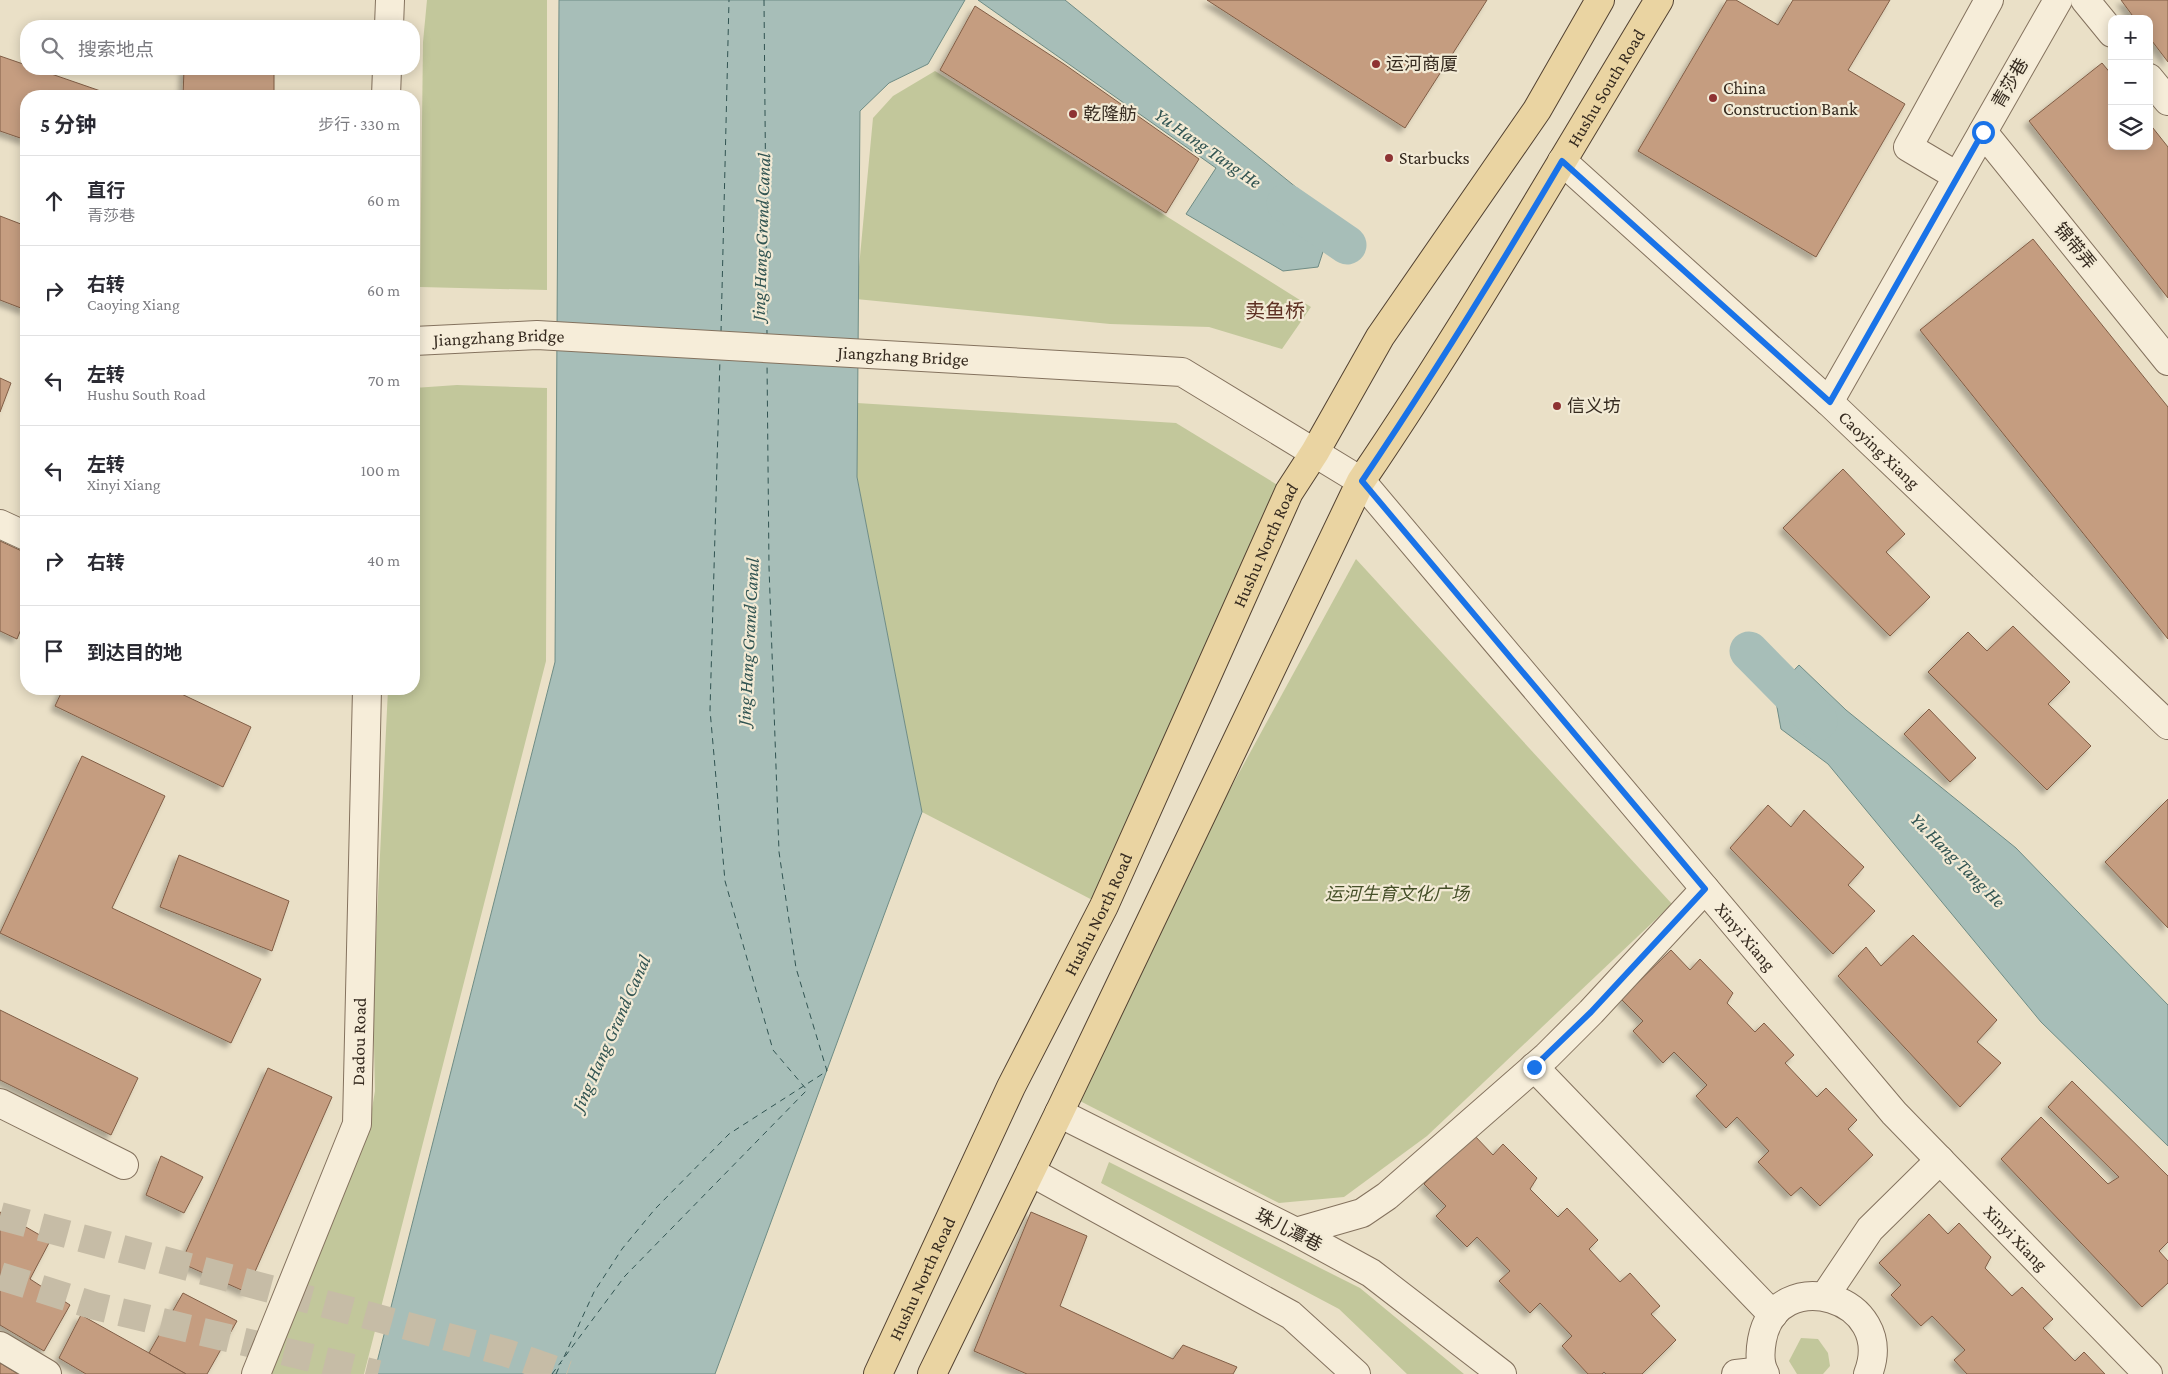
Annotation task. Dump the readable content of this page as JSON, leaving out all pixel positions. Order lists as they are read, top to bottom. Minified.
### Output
{"streets":{"main road":["Hushu South Road","Hushu North Road"],"street":["青莎巷","锦带弄","Jiangzhang Bridge","Caoying Xiang","Xinyi Xiang","Dadou Road","珠儿潭巷"]},"crossings":[["青莎巷","锦带弄"],["青莎巷","Caoying Xiang"],["Hushu South Road","Jiangzhang Bridge"],["Hushu South Road","Caoying Xiang"],["Hushu South Road","Xinyi Xiang"],["Jiangzhang Bridge","Hushu North Road"],["Jiangzhang Bridge","Xinyi Xiang"]],"districts":["卖鱼桥"],"water":["Yu Hang Tang He","Jing Hang Grand Canal"],"parks":["运河生育文化广场"],"places":["运河商厦","China Construction Bank","乾隆舫","Starbucks","信义坊"],"page":{"map_buttons":["+","−"],"search":"搜索地点","heading":["5 分钟","步行 · 330 m"],"list":[["直行","青莎巷","60 m"],["右转","Caoying Xiang","60 m"],["左转","Hushu South Road","70 m"],["左转","Xinyi Xiang","100 m"],["右转","40 m"],"到达目的地"]}}
